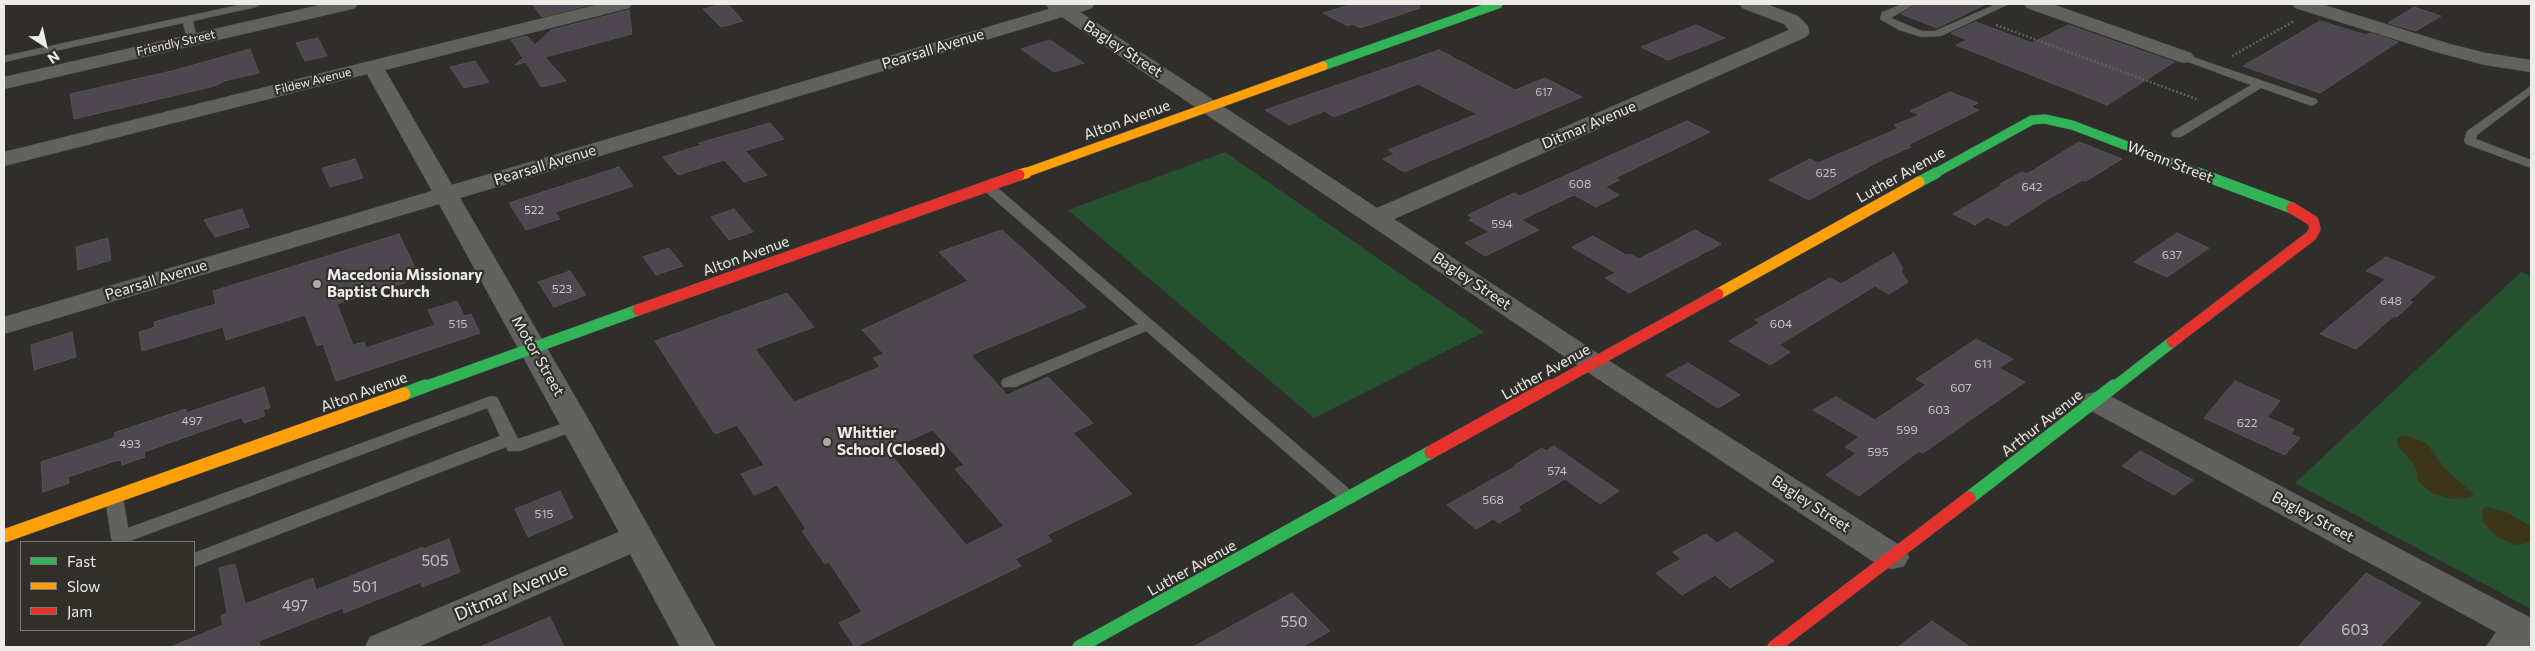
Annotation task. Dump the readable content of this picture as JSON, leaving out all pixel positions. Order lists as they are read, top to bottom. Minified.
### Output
{"streets":{"street":["Friendly Street","Pearsall Avenue","Bagley Street","Fildew Avenue","Alton Avenue","Ditmar Avenue","Wrenn Street","Luther Avenue","Motor Street","Arthur Avenue"]},"crossings":[["Pearsall Avenue","Bagley Street"],["Pearsall Avenue","Motor Street"],["Bagley Street","Alton Avenue"],["Bagley Street","Ditmar Avenue"],["Bagley Street","Luther Avenue"],["Bagley Street","Arthur Avenue"],["Fildew Avenue","Motor Street"],["Alton Avenue","Motor Street"],["Ditmar Avenue","Motor Street"],["Wrenn Street","Luther Avenue"],["Wrenn Street","Arthur Avenue"]],"places":["Macedonia Missionary Baptist Church","Whittier School (Closed)"],"house_numbers":["617","625","608","642","522","594","637","523","648","515","604","611","607","603","497","622","599","493","595","574","568","515","505","501","497","550","603"],"legend":["Fast","Slow","Jam"],"north":"bottom right"}
